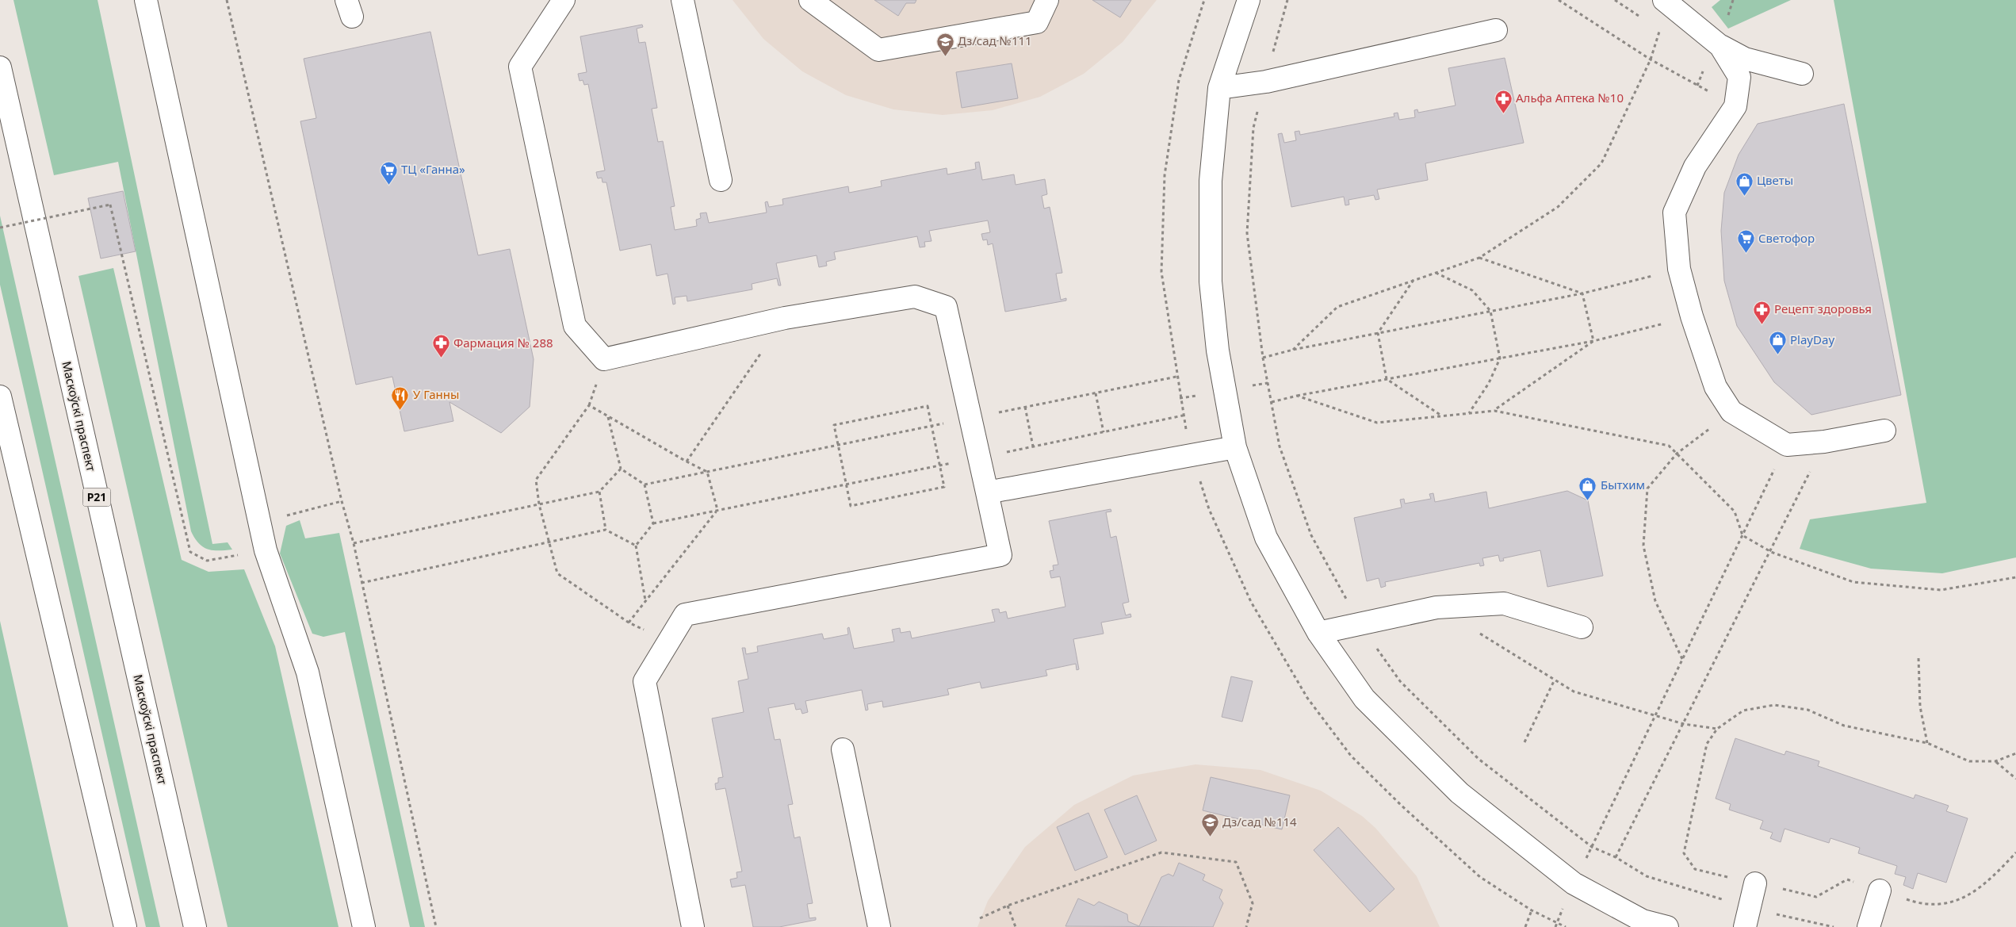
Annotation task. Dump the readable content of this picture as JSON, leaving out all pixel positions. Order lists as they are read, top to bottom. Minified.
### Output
{"streets":{"main road":["Маскоўскі праспект","Р21"]},"places":{"school or university":["Дз/сад №111","Дз/сад №114"],"pharmacy":["Альфа Аптека №10","Рецепт здоровья","Фармация № 288"],"supermarket":["ТЦ «Ганна»","Светофор"],"shop":["Цветы","PlayDay","Бытхим"],"restaurant":["У Ганны"]}}
